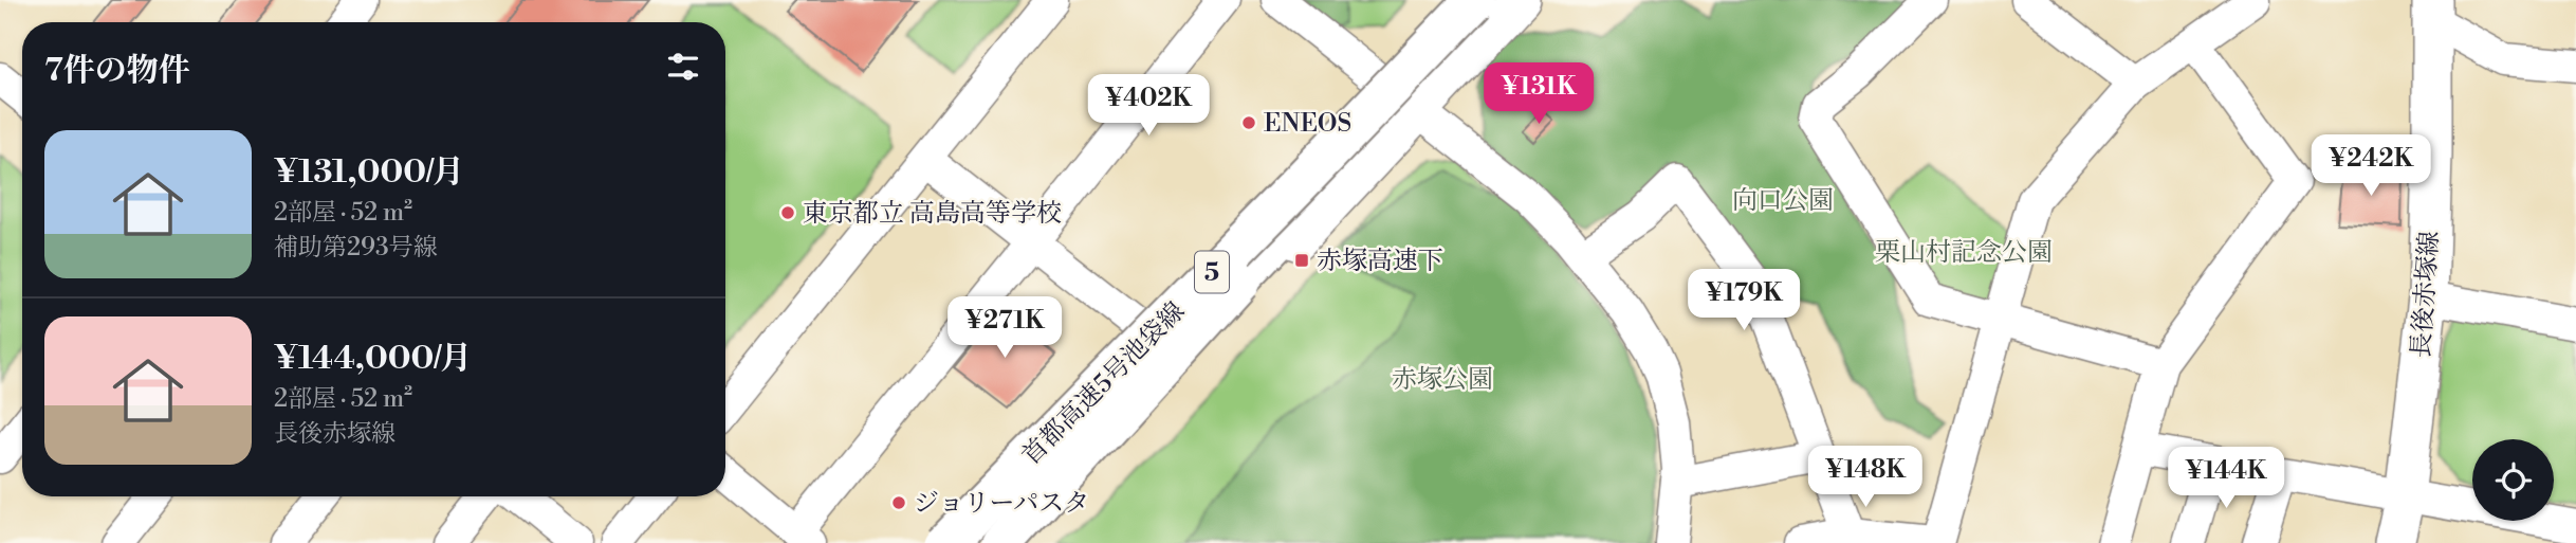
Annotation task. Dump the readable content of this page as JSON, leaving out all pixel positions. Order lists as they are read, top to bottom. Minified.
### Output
{"streets":{"highway":["5","首都高速5号池袋線"],"main road":["長後赤塚線"]},"parks":["向口公園","栗山村記念公園","赤塚公園"],"places":{"other":["ENEOS","東京都立 高島高等学校","ジョリーパスタ"],"transit":["赤塚高速下"]},"page":{"heading":"7件の物件","price":["¥131K","¥402K","¥242K","¥179K","¥271K","¥148K","¥144K"],"list":[{"name":"¥131,000/月","note":"2部屋 · 52 m² · 補助第293号線"},{"name":"¥144,000/月","note":"2部屋 · 52 m² · 長後赤塚線"}]}}
